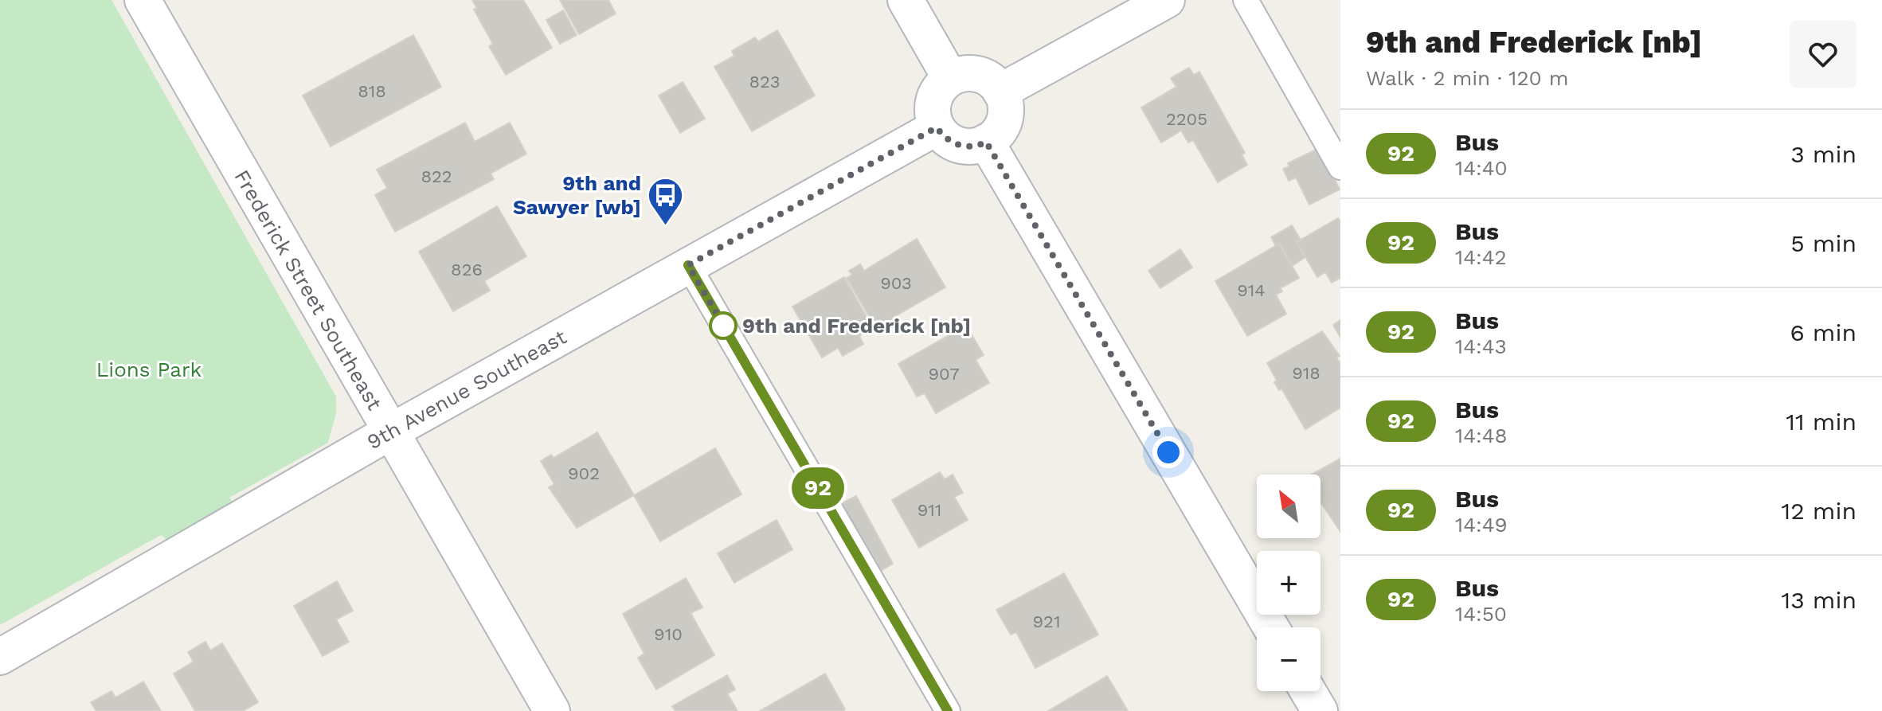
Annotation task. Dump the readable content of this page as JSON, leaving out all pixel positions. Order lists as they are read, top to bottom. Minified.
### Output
{"streets":{"street":["Frederick Street Southeast","9th Avenue Southeast"]},"crossings":[["Frederick Street Southeast","9th Avenue Southeast"]],"parks":["Lions Park"],"places":{"bus stop":["9th and Sawyer [wb]"],"other":["9th and Frederick [nb]"]},"lines":["bus line 92"],"house_numbers":["823","818","2205","822","826","903","914","918","907","902","911","921","910"],"north":"top left","page":{"on_map":"92","heading":["9th and Frederick [nb]","Walk · 2 min · 120 m"],"list":[{"mark":"92","name":"Bus","note":"14:40","value":"3 min"},{"mark":"92","name":"Bus","note":"14:42","value":"5 min"},{"mark":"92","name":"Bus","note":"14:43","value":"6 min"},{"mark":"92","name":"Bus","note":"14:48","value":"11 min"},{"mark":"92","name":"Bus","note":"14:49","value":"12 min"},{"mark":"92","name":"Bus","note":"14:50","value":"13 min"}],"map_buttons":["+","−"]}}
